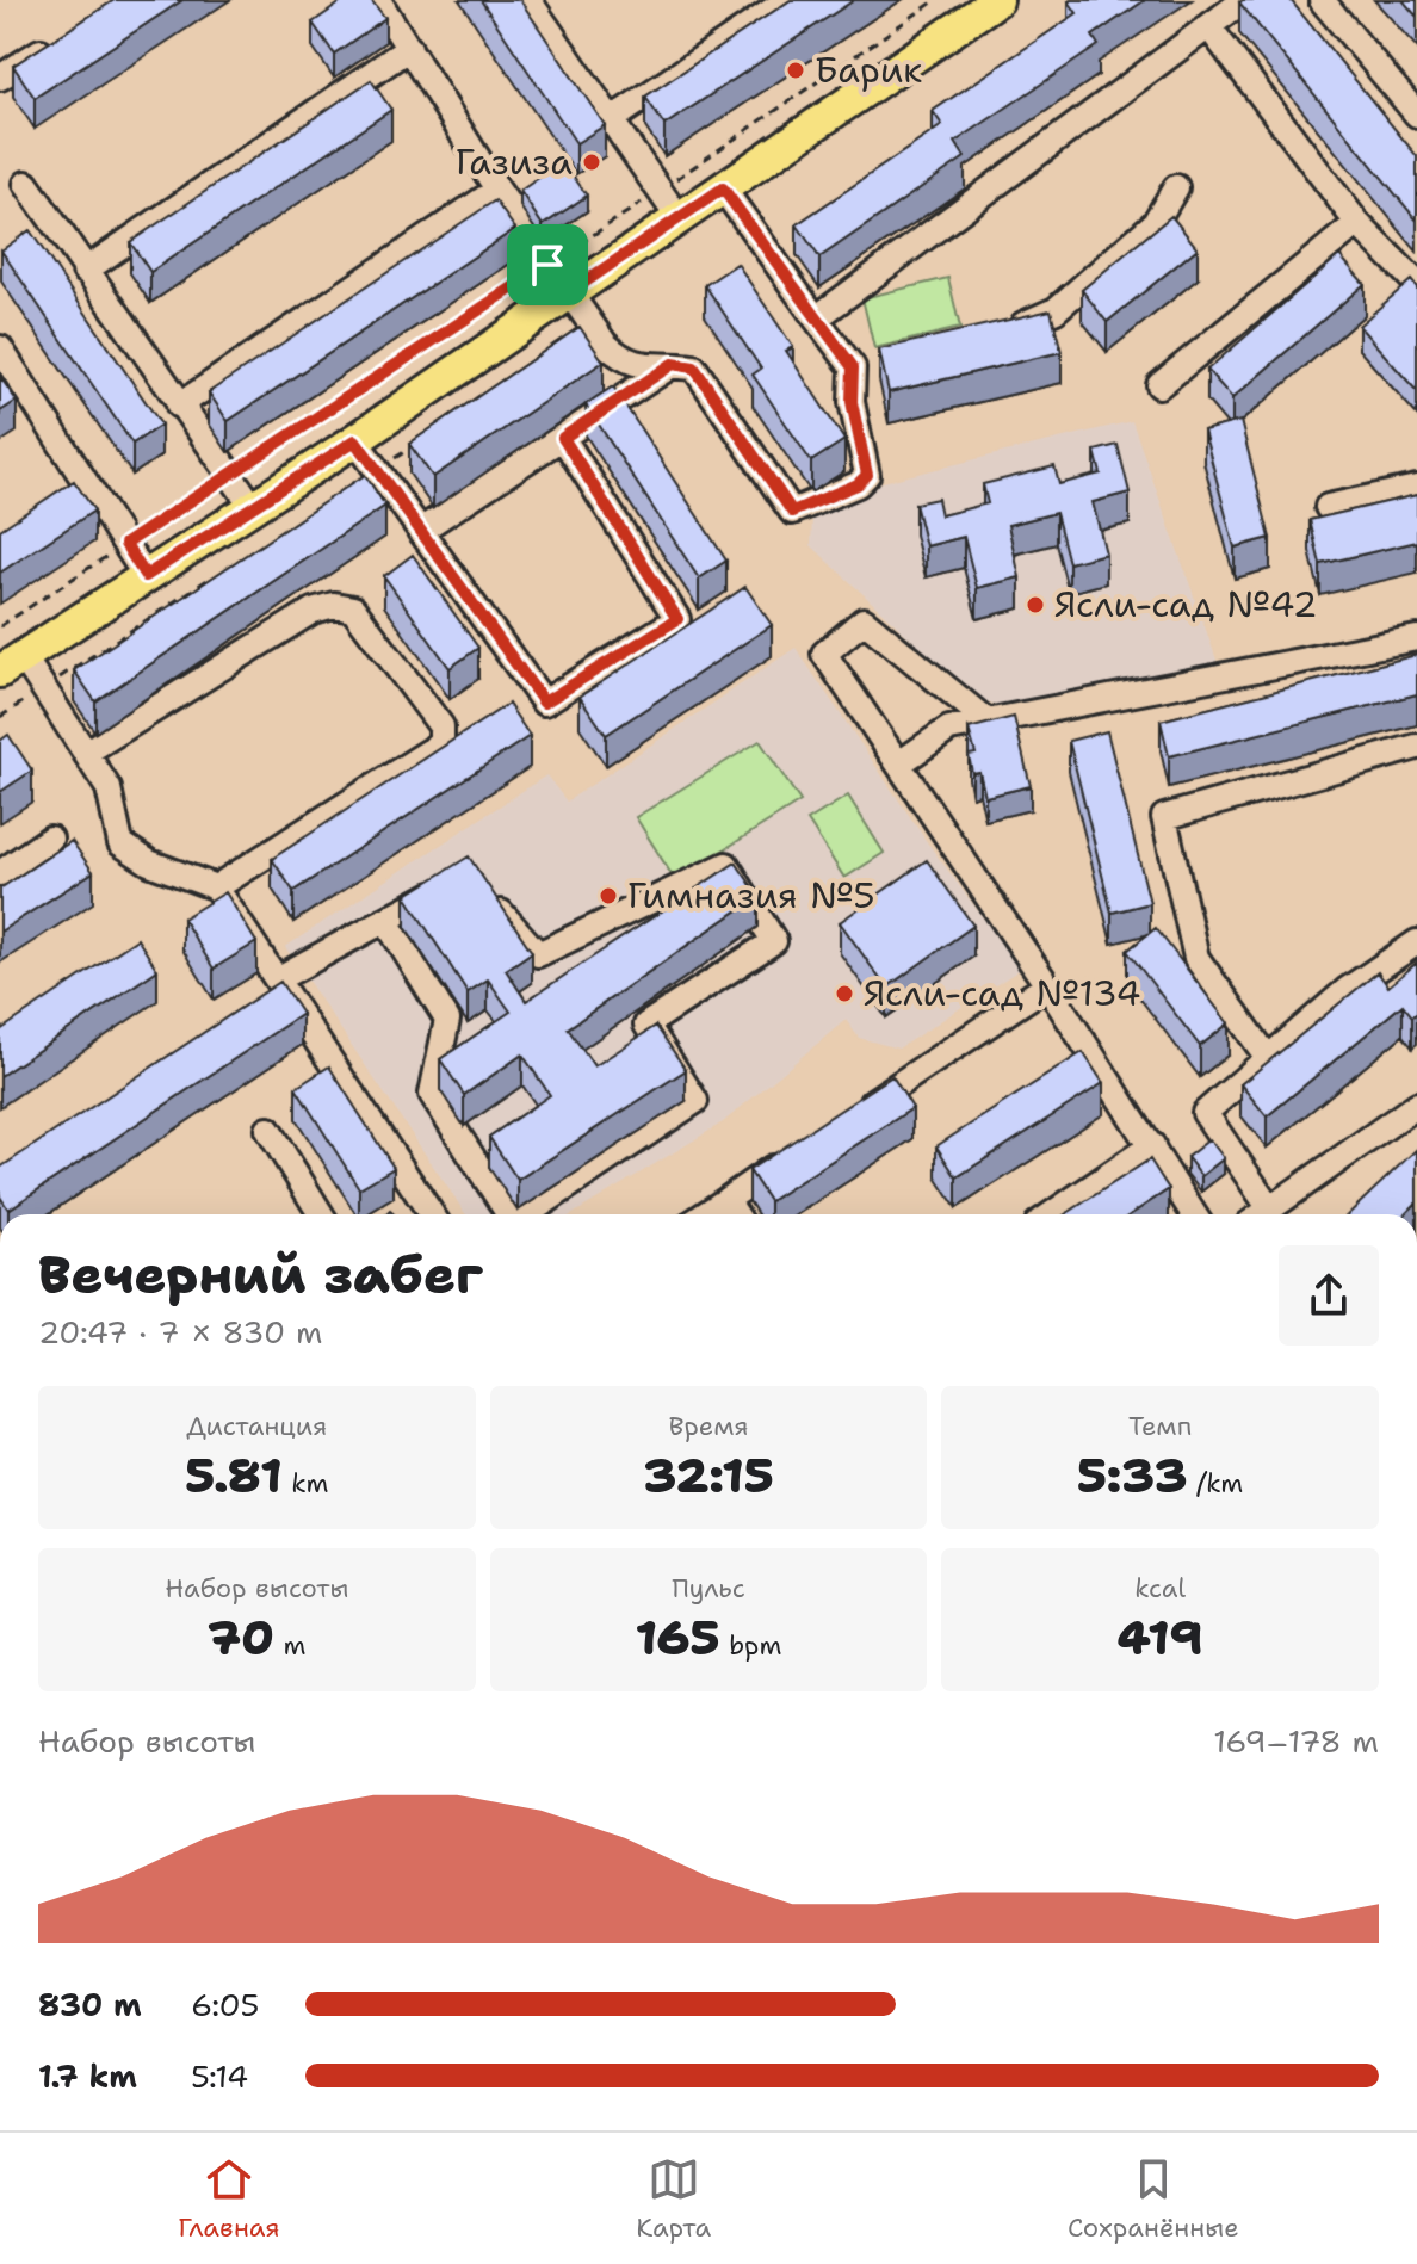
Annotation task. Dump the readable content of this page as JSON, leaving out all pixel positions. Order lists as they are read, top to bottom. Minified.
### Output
{"places":["Барик","Газиза","Ясли-сад №42","Гимназия №5","Ясли-сад №134"],"page":{"heading":["Вечерний забег","20:47 · 7 × 830 m"],"stats":[["Дистанция","5.81 km"],["Время","32:15"],["Темп","5:33 /km"],["Набор высоты","70 m"],["Пульс","165 bpm"],["kcal","419"]],"chart":["Набор высоты","169–178 m"],"list":[{"name":"830 m","note":"6:05"},{"name":"1.7 km","note":"5:14"}],"tabs":["Главная","Карта","Сохранённые"]}}
